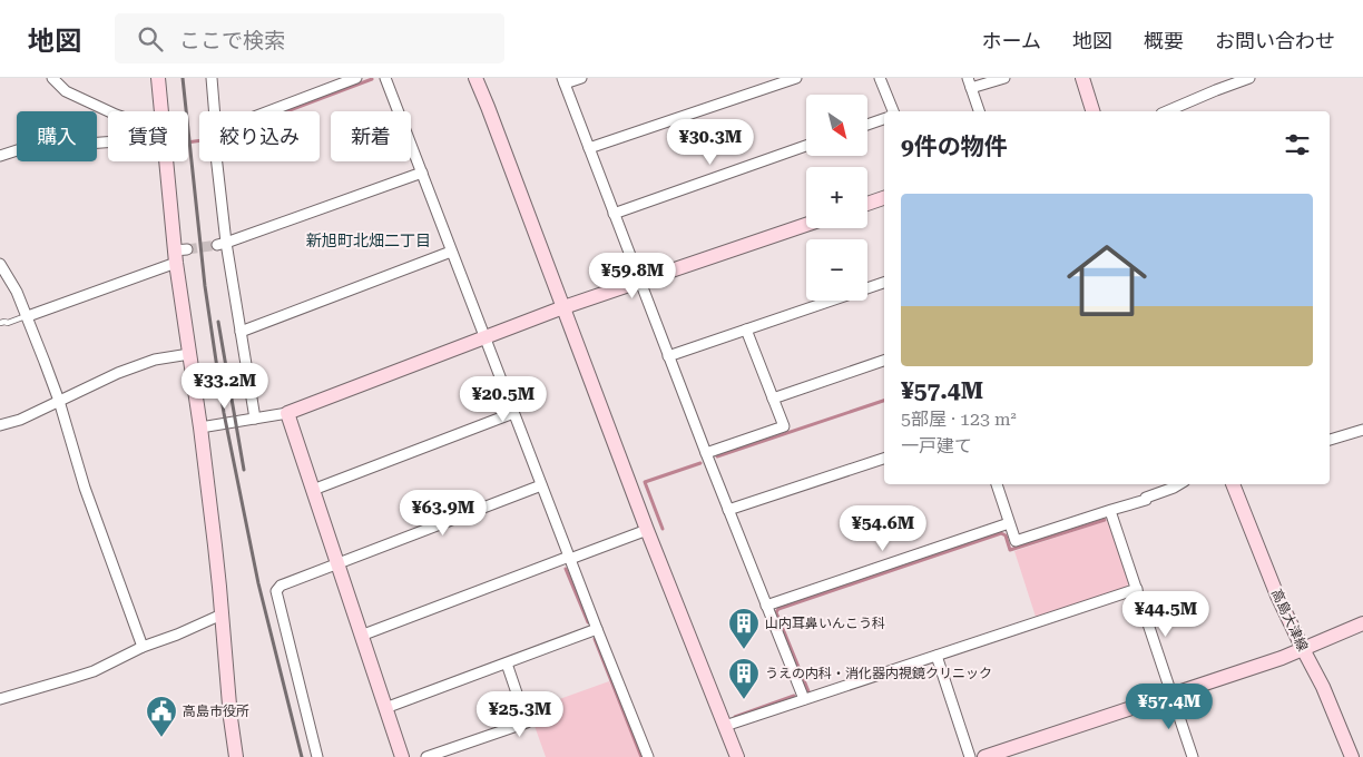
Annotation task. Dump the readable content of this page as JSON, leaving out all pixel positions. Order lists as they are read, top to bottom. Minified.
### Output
{"streets":{"street":["高島大津線"]},"districts":["新旭町北畑二丁目"],"places":{"building":["山内耳鼻いんこう科","うえの内科・消化器内視鏡クリニック"],"public building":["高島市役所"]},"north":"bottom right","page":{"header":"地図","search":"ここで検索","nav":["ホーム","地図","概要","お問い合わせ"],"map_buttons":["+","−"],"chip":["購入","賃貸","絞り込み","新着"],"heading":"9件の物件","price":["¥30.3M","¥59.8M","¥33.2M","¥20.5M","¥63.9M","¥54.6M","¥44.5M","¥57.4M","¥25.3M"],"list":[{"name":"¥57.4M","note":"5部屋 · 123 m² · 一戸建て"}]}}
